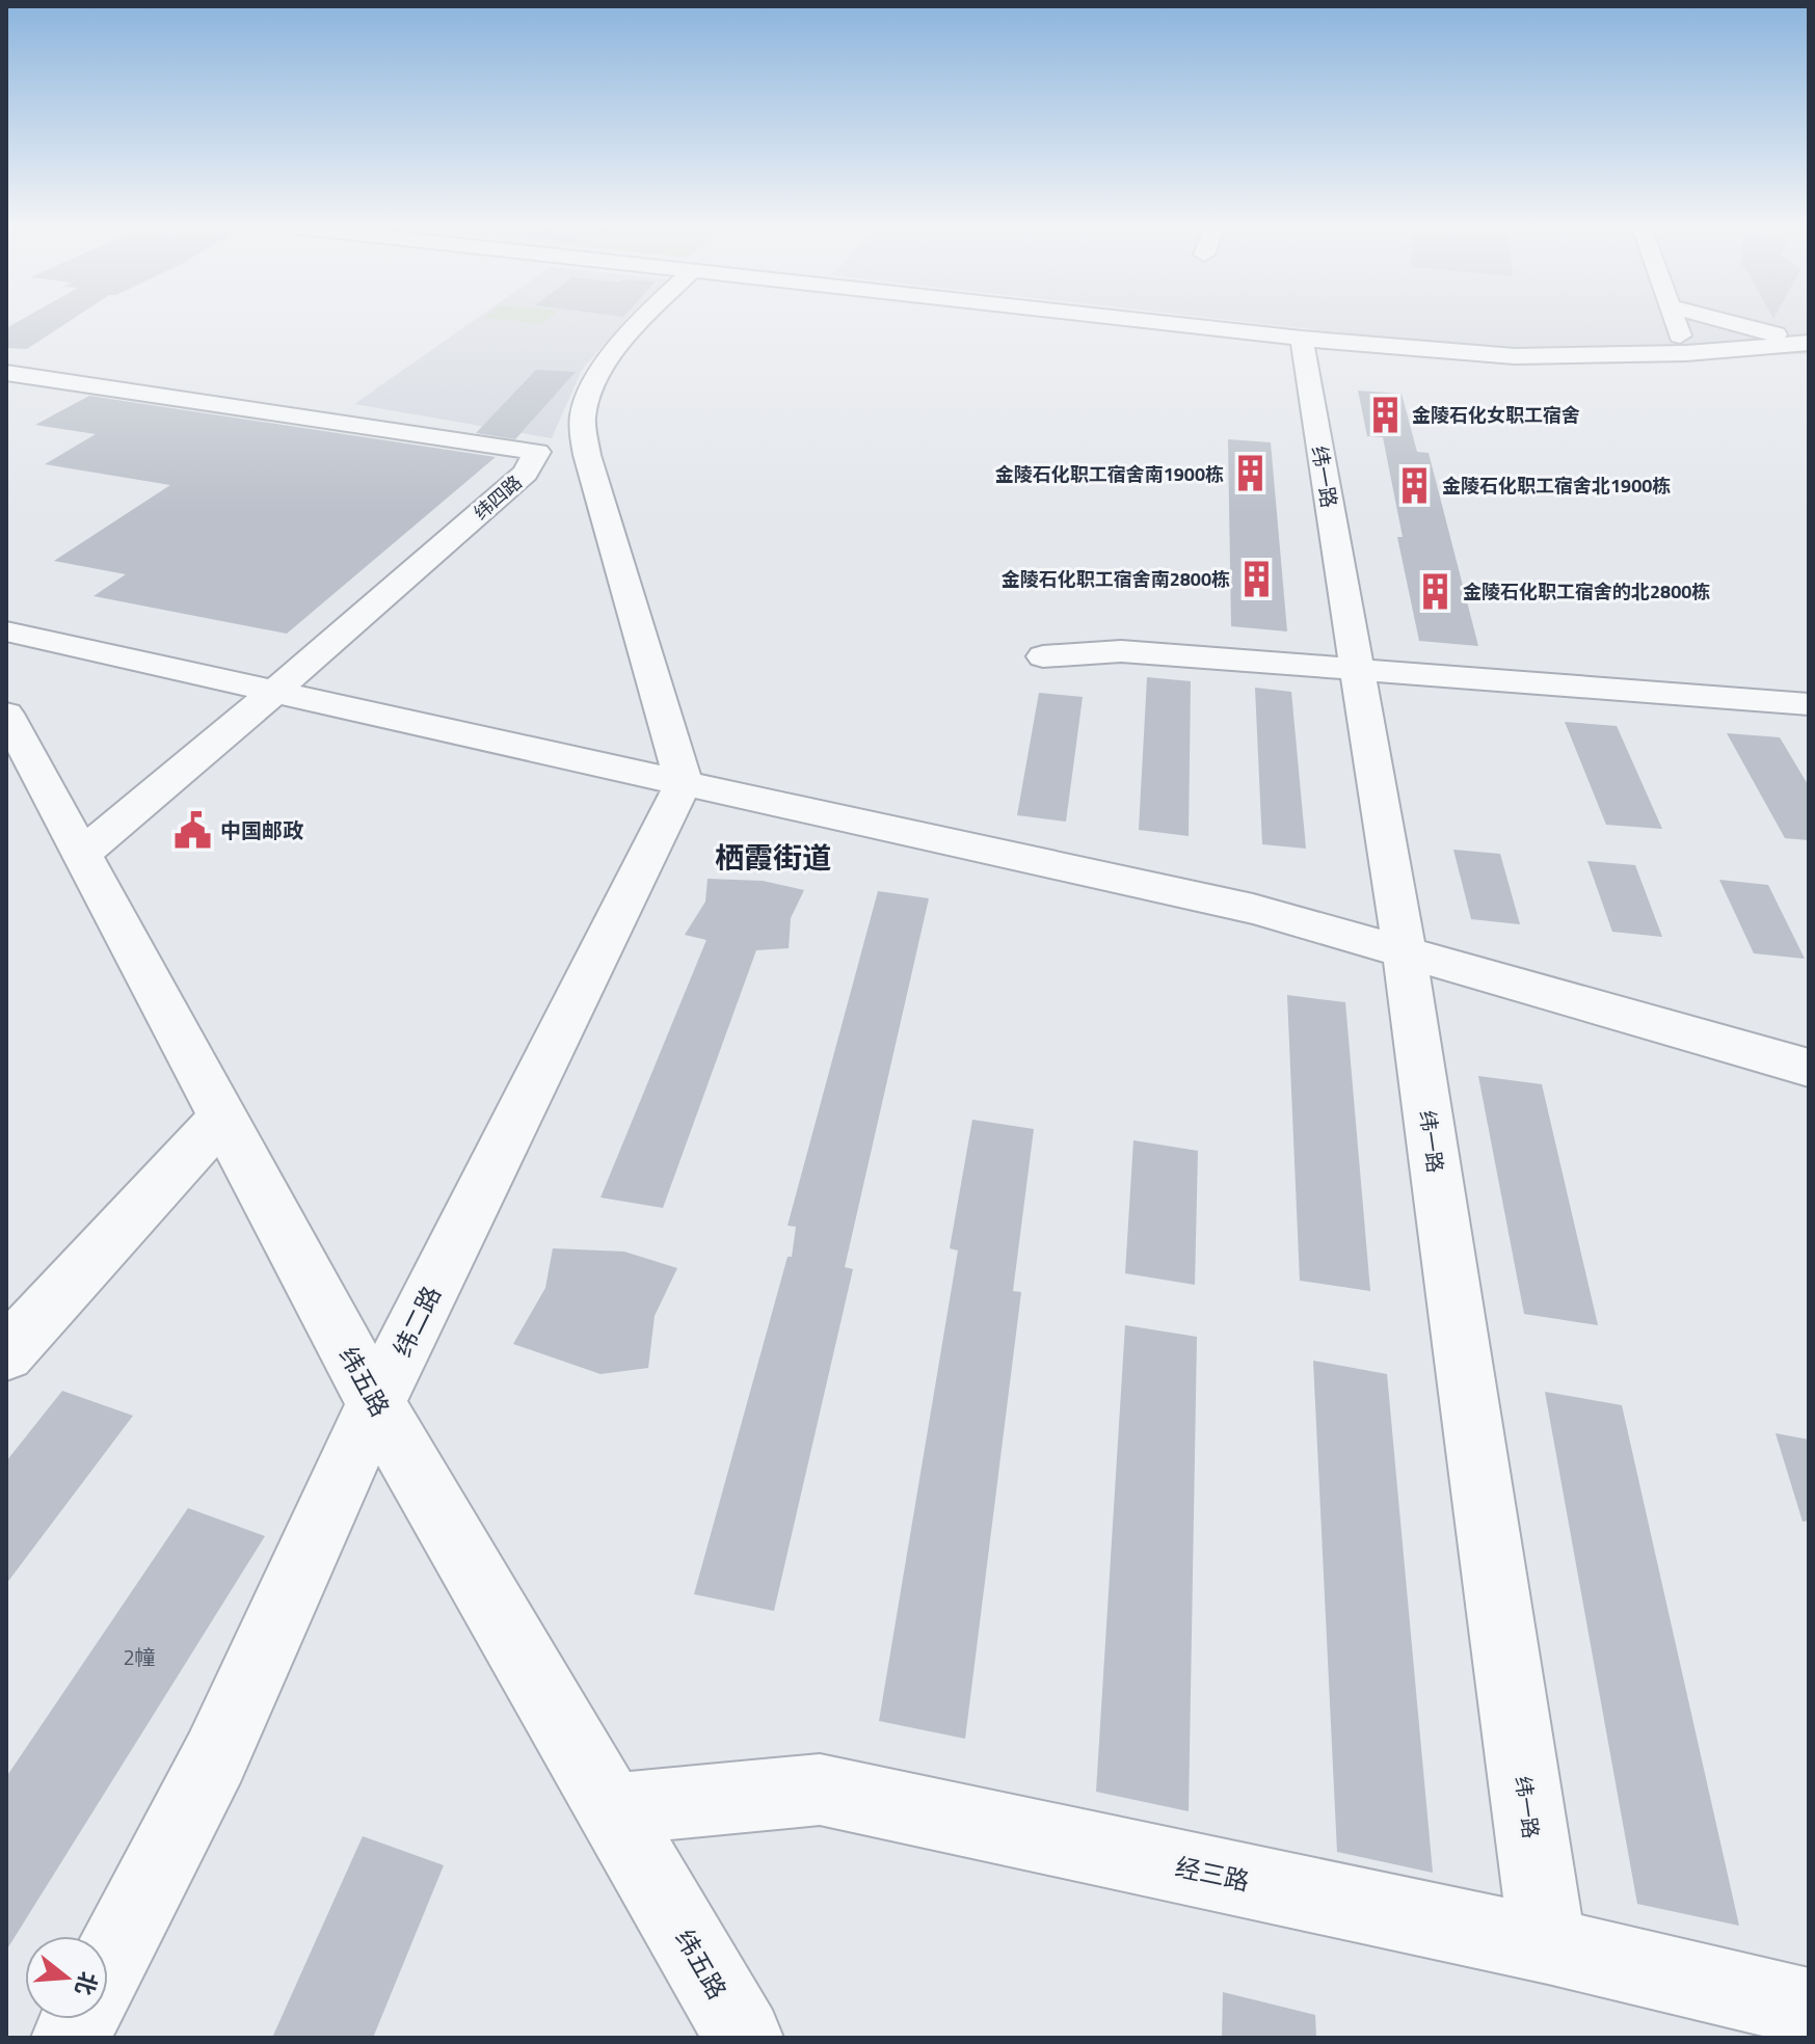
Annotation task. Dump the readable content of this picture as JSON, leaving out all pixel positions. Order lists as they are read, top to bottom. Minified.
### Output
{"streets":{"street":["纬一路","纬四路","纬二路","纬五路","经三路"]},"crossings":[["纬一路","经三路"],["纬四路","纬五路"],["纬二路","纬五路"],["纬五路","经三路"]],"districts":["栖霞街道"],"places":{"building":["金陵石化女职工宿舍","金陵石化职工宿舍南1900栋","金陵石化职工宿舍北1900栋","金陵石化职工宿舍南2800栋","金陵石化职工宿舍的北2800栋"],"public building":["中国邮政"]},"house_numbers":["2幢"],"north":"right"}
